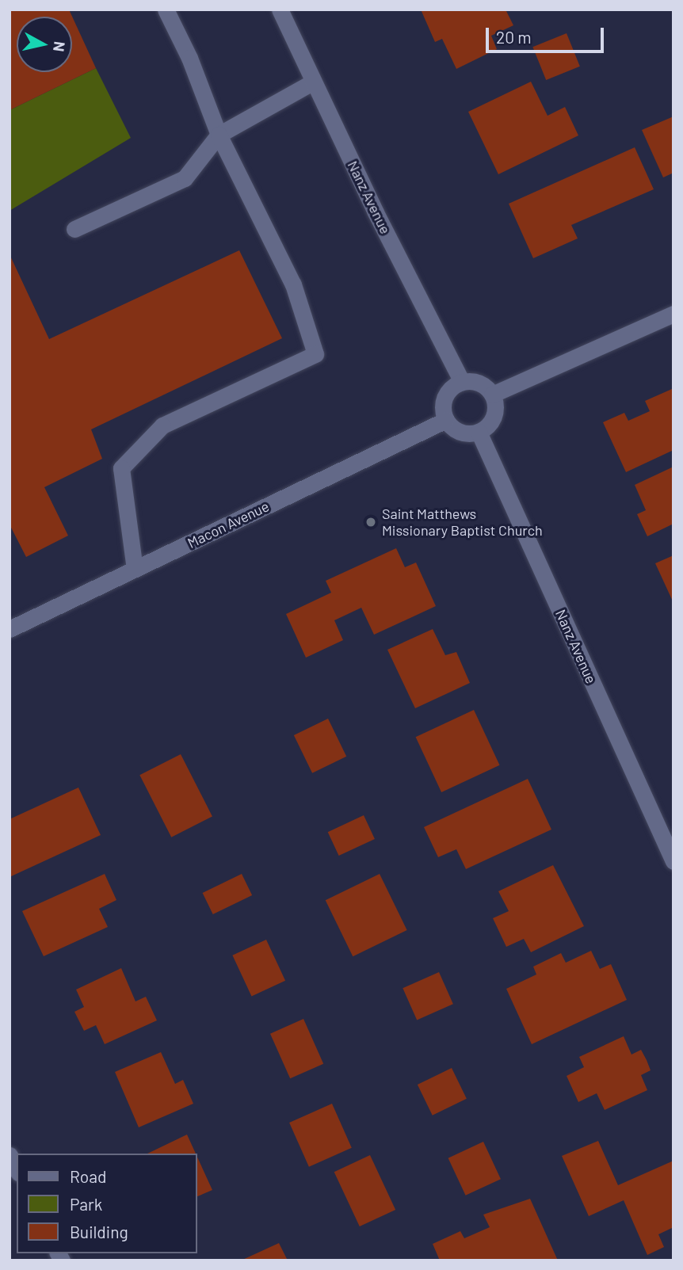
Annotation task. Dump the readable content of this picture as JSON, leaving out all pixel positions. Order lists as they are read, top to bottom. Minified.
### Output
{"streets":{"street":["Nanz Avenue","Macon Avenue"]},"crossings":[["Nanz Avenue","Macon Avenue"]],"places":["Saint Matthews Missionary Baptist Church"],"legend":["Road","Park","Building"],"scale_bar":"20 m","north":"right"}
